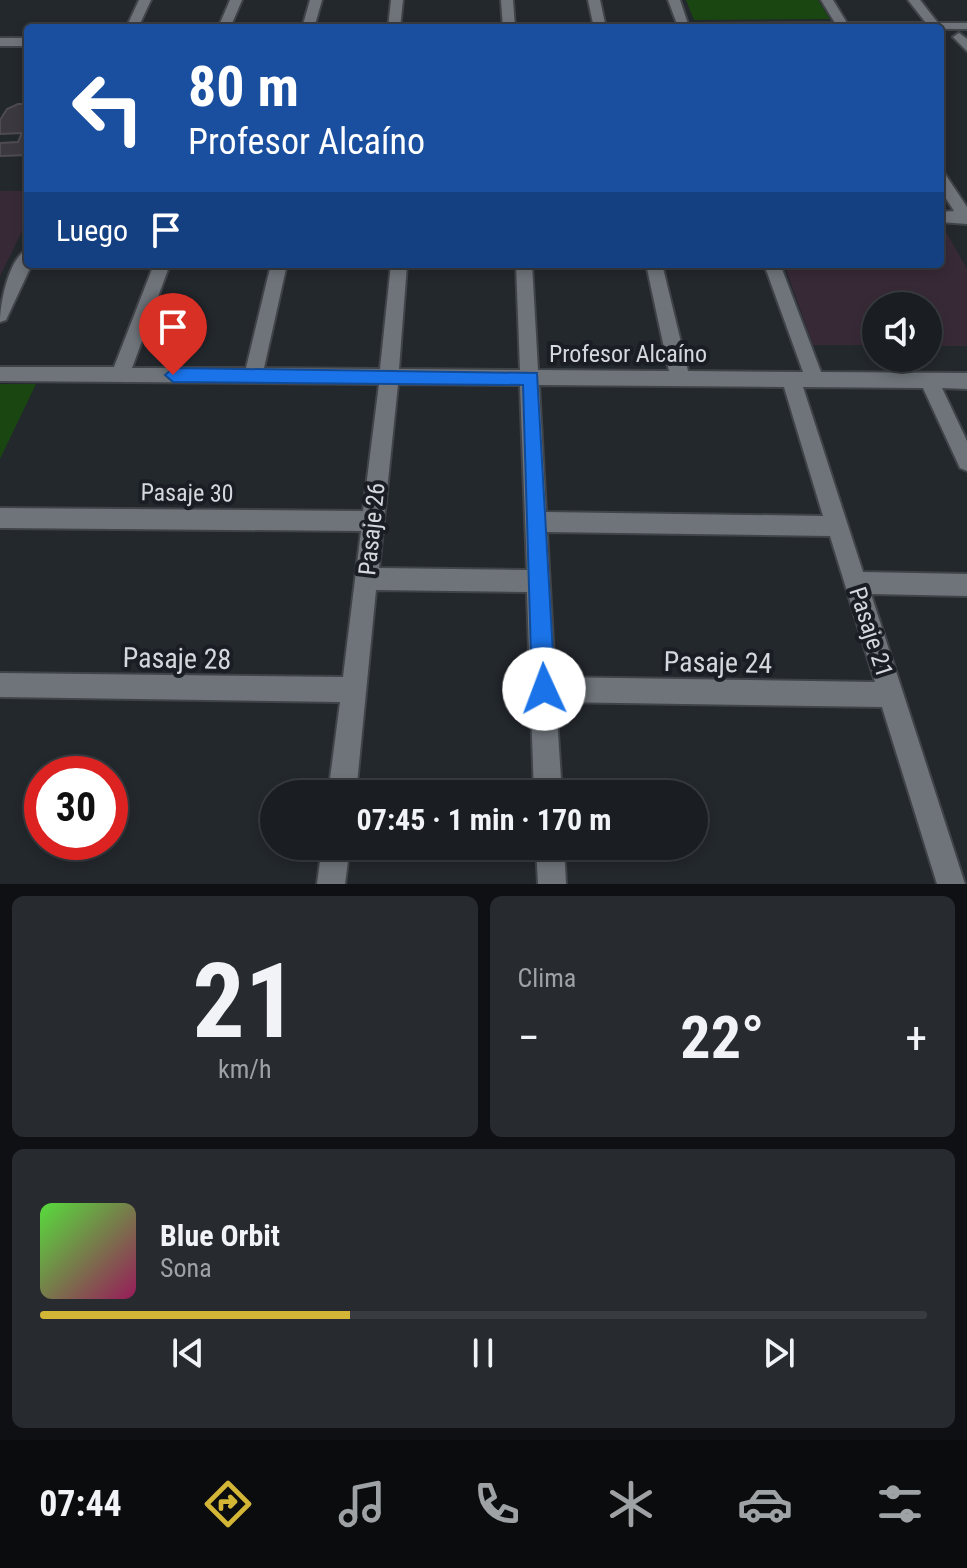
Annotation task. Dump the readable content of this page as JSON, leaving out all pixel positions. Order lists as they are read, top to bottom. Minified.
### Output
{"streets":{"street":["Profesor Alcaíno","Pasaje 30","Pasaje 26","Pasaje 21","Pasaje 28","Pasaje 24"]},"crossings":[["Profesor Alcaíno","Pasaje 26"],["Profesor Alcaíno","Pasaje 21"],["Pasaje 30","Pasaje 26"],["Pasaje 26","Pasaje 28"],["Pasaje 21","Pasaje 24"]],"page":{"turn":["80 m","Profesor Alcaíno"],"then":"Luego","limit":"30","trip":"07:45 · 1 min · 170 m","tile":[["21","km/h"],"Clima"],"heat":["−","22°","+"],"song":["Blue Orbit","Sona"],"tabs":"07:44"}}
